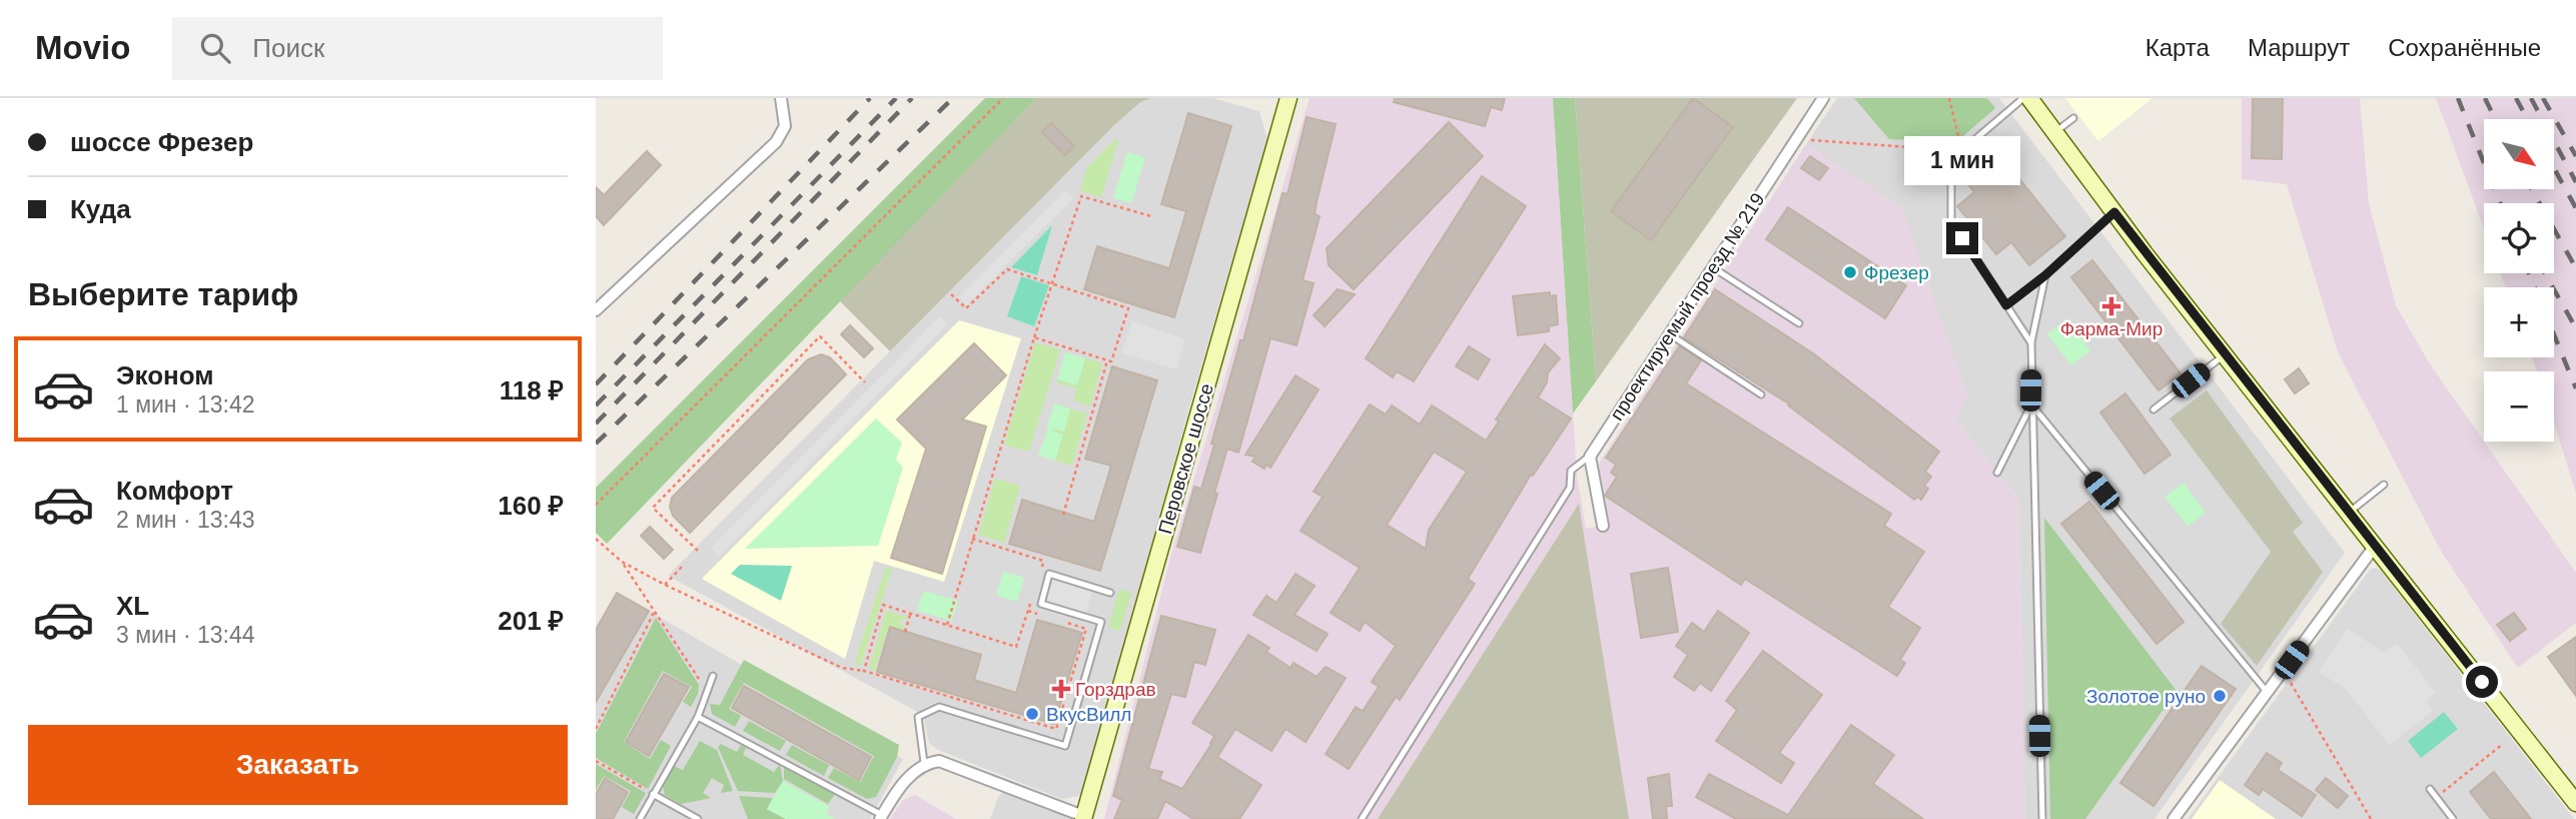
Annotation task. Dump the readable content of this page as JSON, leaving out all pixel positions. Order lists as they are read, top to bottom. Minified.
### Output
{"streets":{"street":["проектируемый проезд № 219","Перовское шоссе"]},"places":{"other":["Фрезер","Золотое руно","ВкусВилл"],"health":["Фарма-Мир","Горздрав"]},"north":"bottom right","page":{"header":"Movio","search":"Поиск","nav":["Карта","Маршрут","Сохранённые"],"banner":["шоссе Фрезер","Куда"],"map_buttons":["+","−"],"bubble":"1 мин","heading":"Выберите тариф","list":[{"name":"Эконом","note":"1 мин · 13:42","value":"118 ₽"},{"name":"Комфорт","note":"2 мин · 13:43","value":"160 ₽"},{"name":"XL","note":"3 мин · 13:44","value":"201 ₽"}],"buttons":"Заказать"}}
